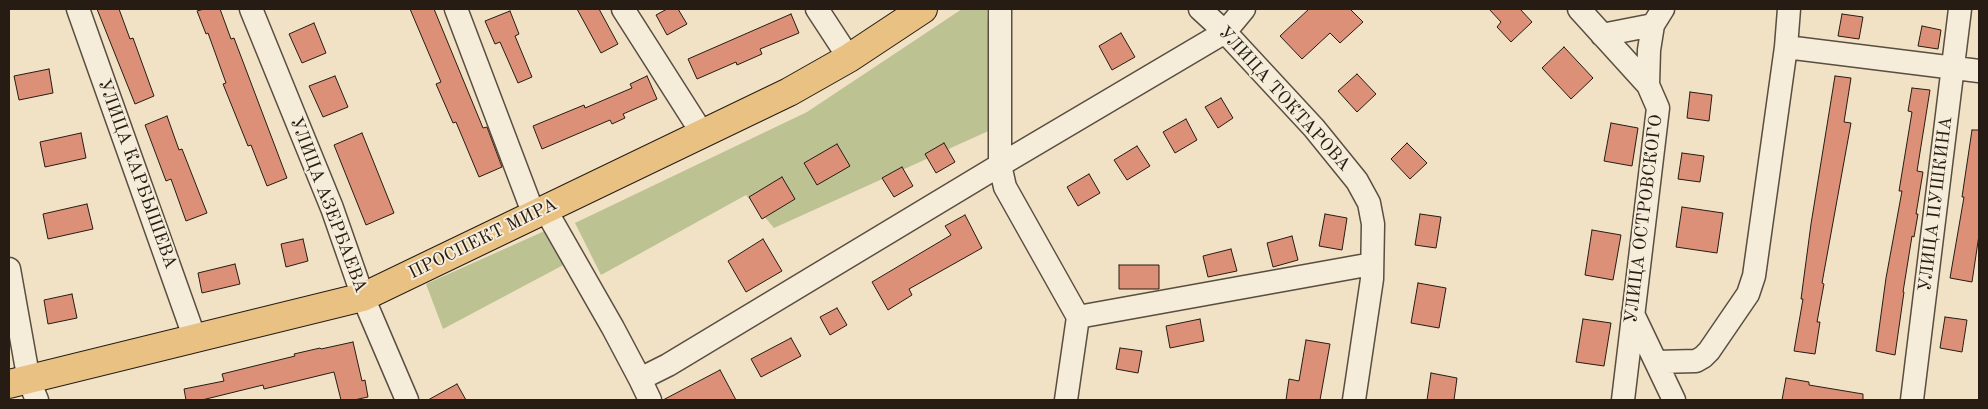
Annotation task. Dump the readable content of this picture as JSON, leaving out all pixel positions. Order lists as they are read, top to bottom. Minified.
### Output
{"streets":{"main road":["ПРОСПЕКТ МИРА"],"street":["УЛИЦА ТОКТАРОВА","УЛИЦА КАРБЫШЕВА","УЛИЦА ПУШКИНА","УЛИЦА АЗЕРБАЕВА","УЛИЦА ОСТРОВСКОГО"]},"crossings":[["УЛИЦА КАРБЫШЕВА","ПРОСПЕКТ МИРА"],["УЛИЦА АЗЕРБАЕВА","ПРОСПЕКТ МИРА"]]}
